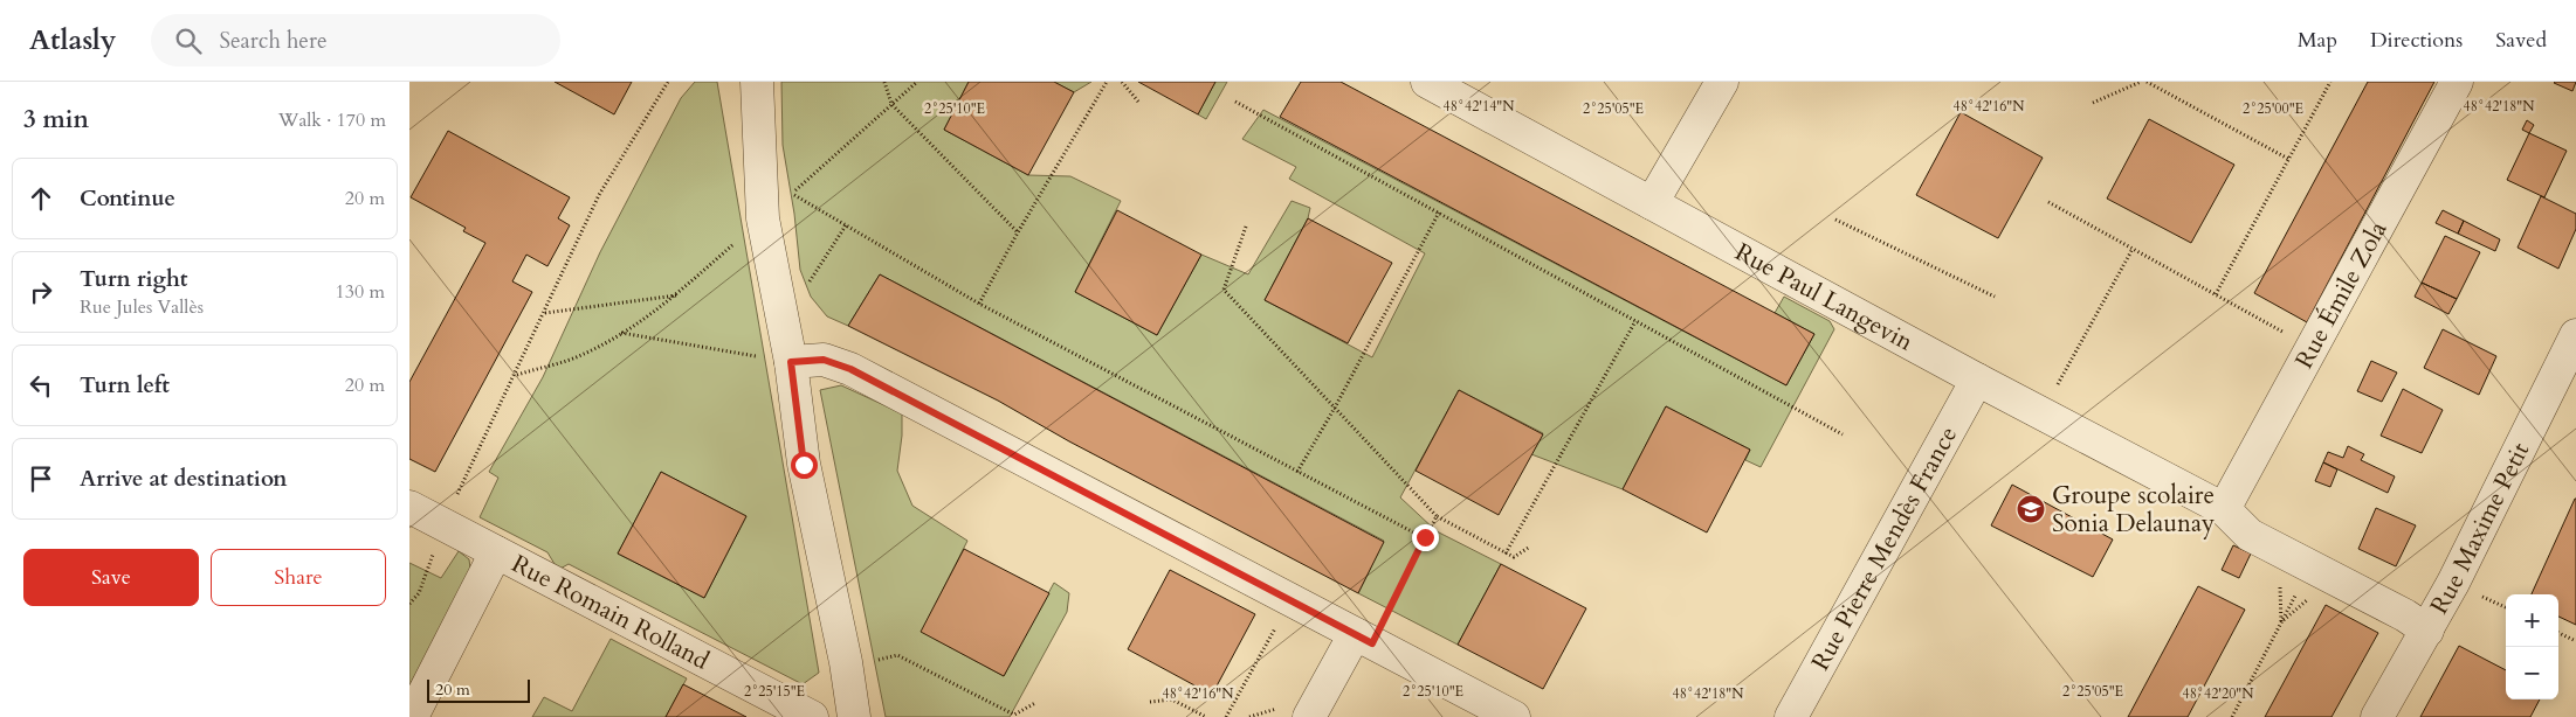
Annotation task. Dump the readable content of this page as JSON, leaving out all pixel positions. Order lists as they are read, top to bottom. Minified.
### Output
{"streets":{"street":["Rue Émile Zola","Rue Paul Langevin","Rue Maxime Petit","Rue Pierre Mendès France","Rue Romain Rolland"]},"crossings":[["Rue Émile Zola","Rue Paul Langevin"],["Rue Paul Langevin","Rue Maxime Petit"],["Rue Paul Langevin","Rue Pierre Mendès France"]],"places":{"school or university":["Groupe scolaire Sonia Delaunay"]},"scale_bar":"20 m","page":{"header":"Atlasly","search":"Search here","nav":["Map","Directions","Saved"],"heading":["3 min","Walk · 170 m"],"list":[["Continue","20 m"],["Turn right","Rue Jules Vallès","130 m"],["Turn left","20 m"],"Arrive at destination"],"buttons":["Save","Share"],"map_buttons":["+","−"],"scale":"20 m"},"coordinates":["48°42'14\"N","48°42'16\"N","48°42'18\"N","2°25'10\"E","2°25'05\"E","2°25'00\"E","2°25'15\"E","48°42'20\"N"]}
